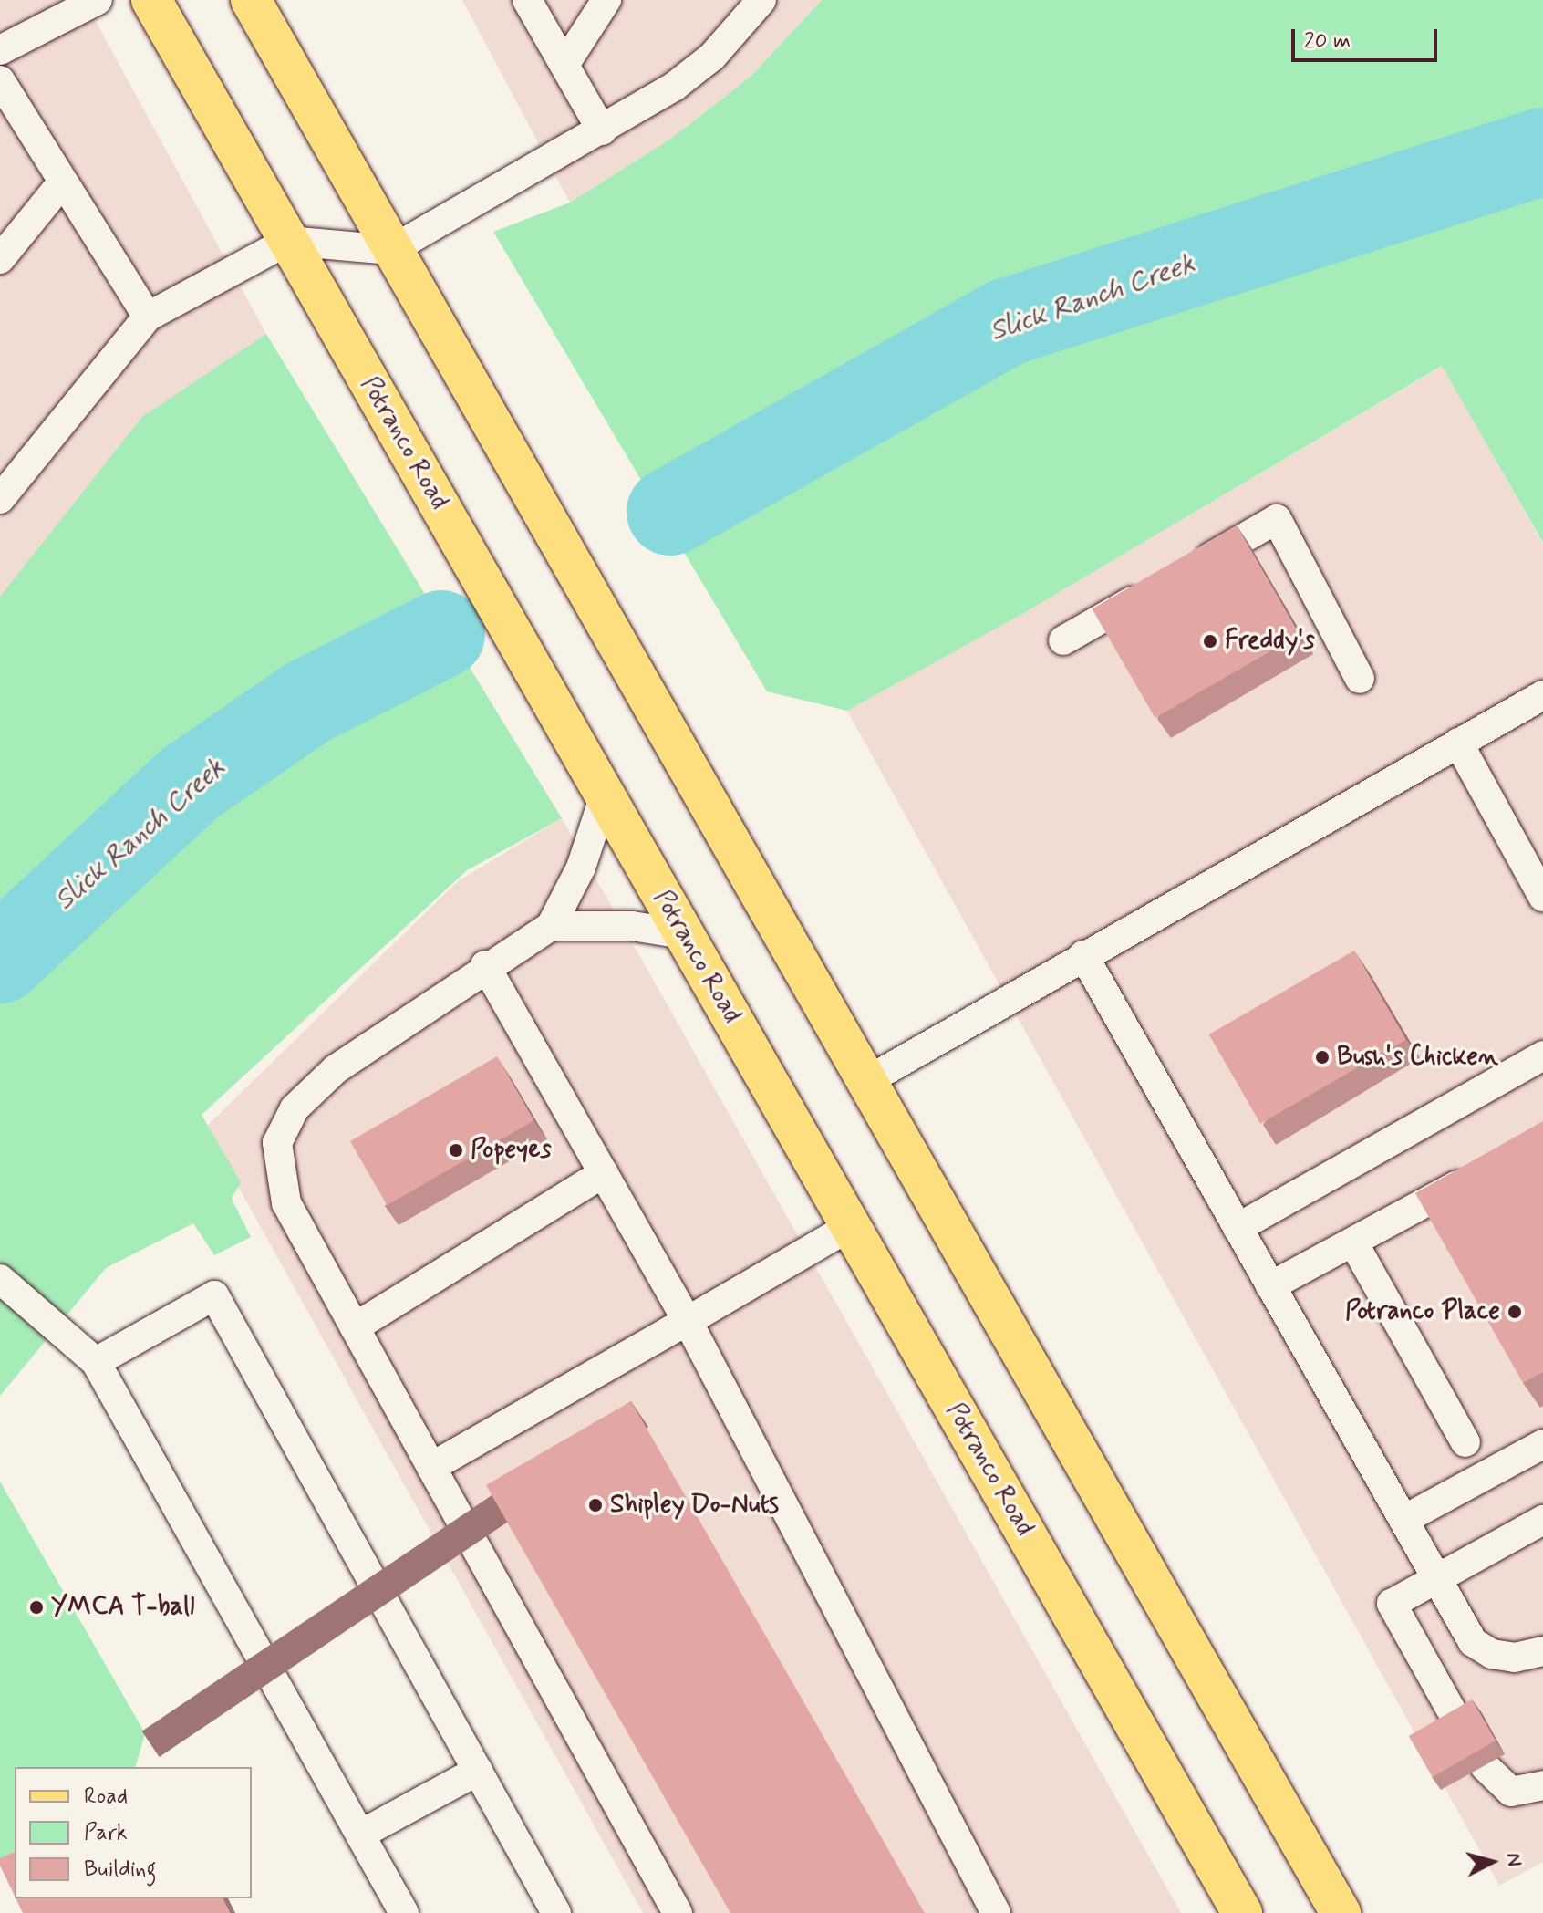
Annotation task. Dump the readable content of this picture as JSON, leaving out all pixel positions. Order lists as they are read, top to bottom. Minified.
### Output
{"streets":{"main road":["Potranco Road"]},"water":["Slick Ranch Creek"],"places":["Freddy's","Bush's Chicken","Popeyes","Potranco Place","Shipley Do-Nuts","YMCA T-ball"],"legend":["Road","Park","Building"],"scale_bar":"20 m","north":"right"}
